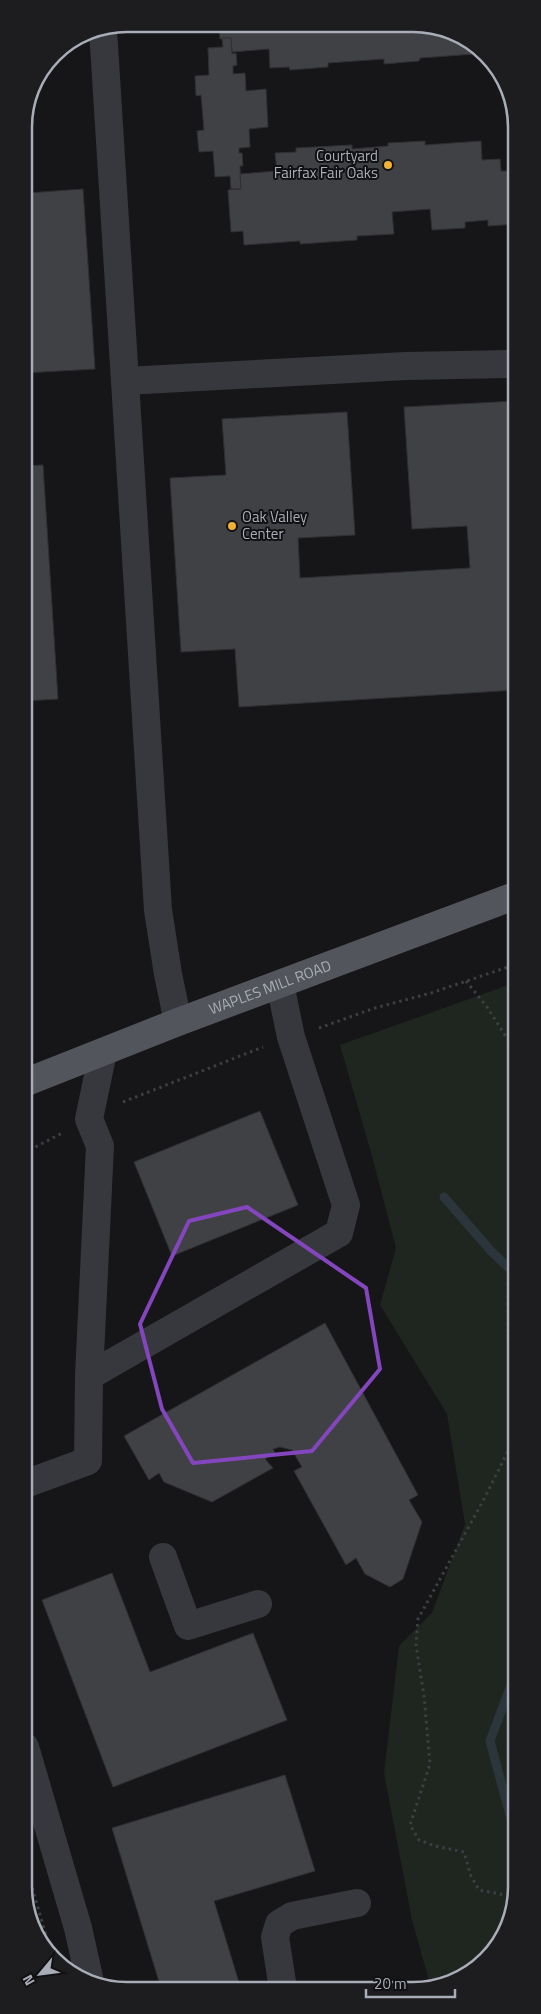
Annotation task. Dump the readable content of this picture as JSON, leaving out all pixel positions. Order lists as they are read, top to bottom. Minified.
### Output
{"streets":{"main road":["WAPLES MILL ROAD"]},"places":["Courtyard Fairfax Fair Oaks","Oak Valley Center"],"scale_bar":"20 m","north":"bottom left"}
